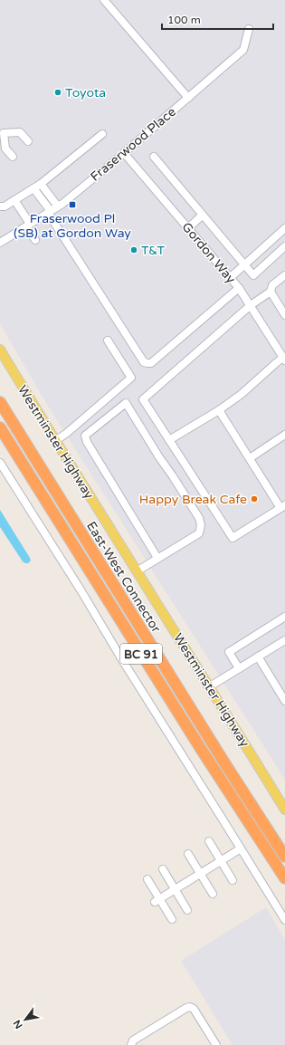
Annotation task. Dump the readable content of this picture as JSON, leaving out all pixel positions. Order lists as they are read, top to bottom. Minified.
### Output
{"streets":{"highway":["East-West Connector","BC 91"],"main road":["Westminster Highway"],"street":["Fraserwood Place","Gordon Way"]},"crossings":[["Fraserwood Place","Gordon Way"]],"places":{"other":["Toyota","T&T","Happy Break Cafe"],"transit":["Fraserwood Pl (SB) at Gordon Way"]},"scale_bar":"100 m","north":"bottom left"}
